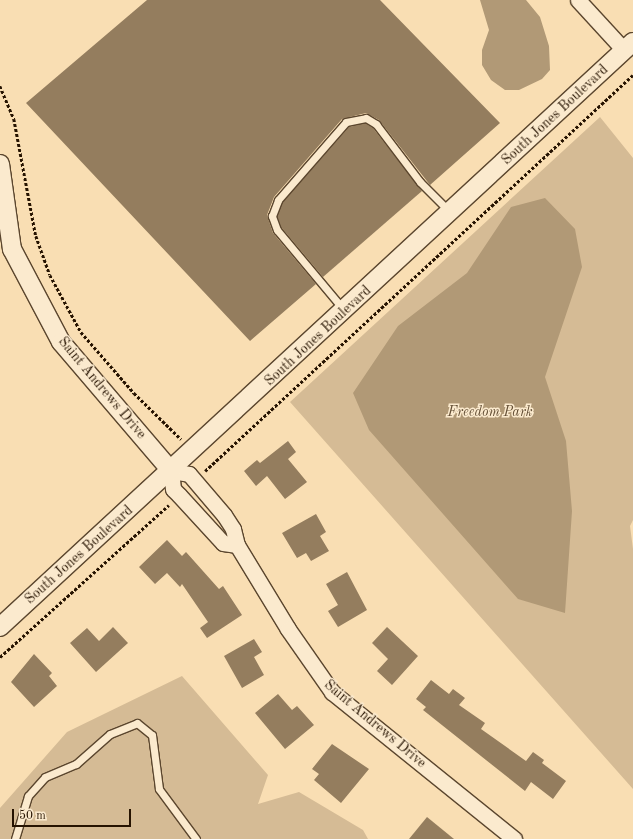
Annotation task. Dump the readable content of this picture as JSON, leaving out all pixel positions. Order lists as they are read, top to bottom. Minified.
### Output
{"streets":{"street":["South Jones Boulevard","Saint Andrews Drive"]},"crossings":[["South Jones Boulevard","Saint Andrews Drive"]],"parks":["Freedom Park"],"scale_bar":"50 m"}
